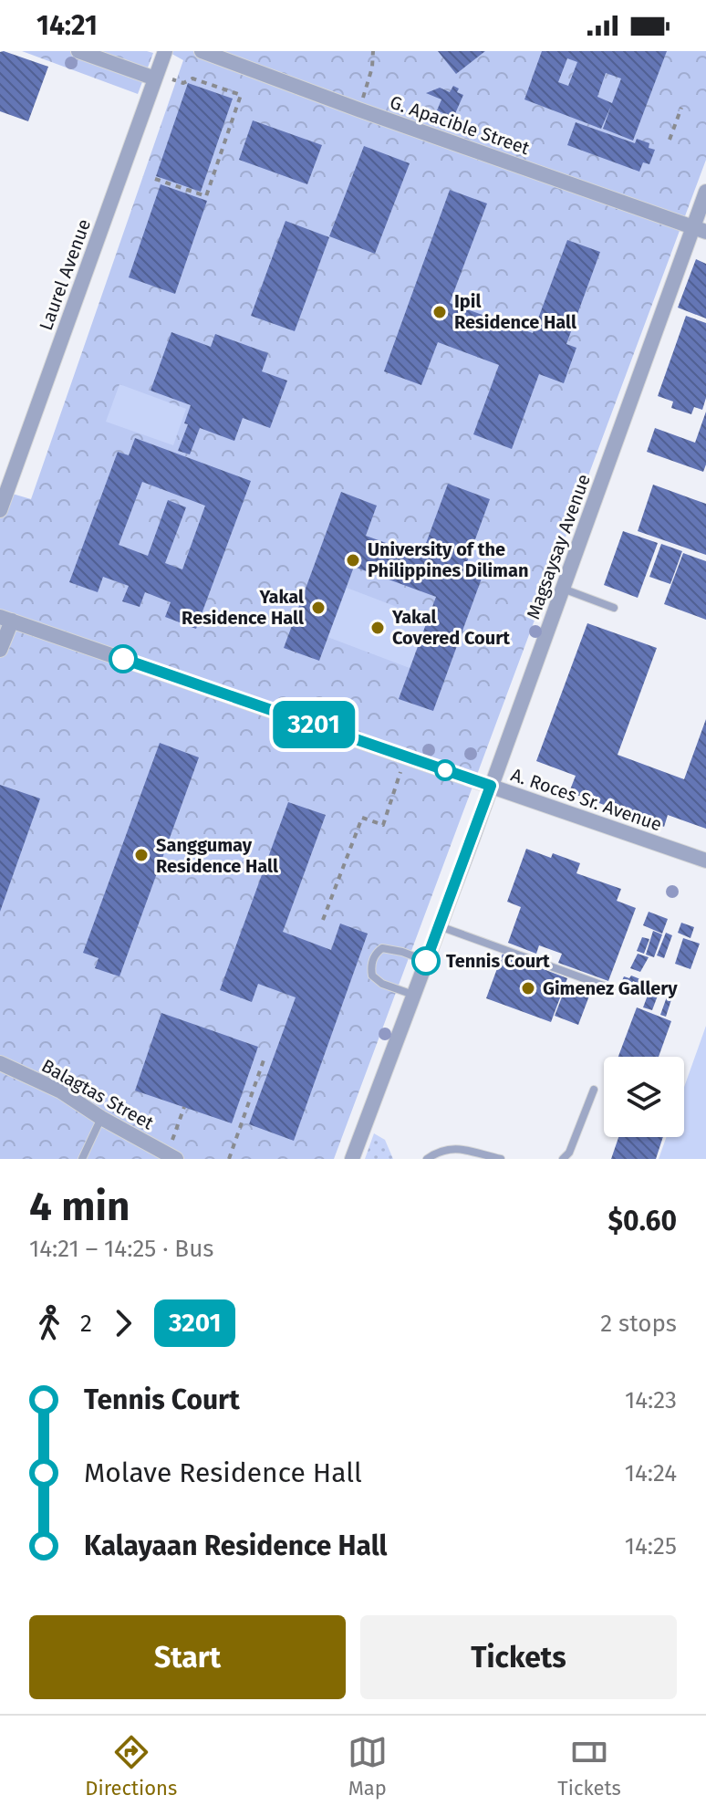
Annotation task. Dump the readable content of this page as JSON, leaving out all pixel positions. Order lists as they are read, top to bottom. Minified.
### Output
{"streets":{"street":["G. Apacible Street","Laurel Avenue","Magsaysay Avenue","A. Roces Sr. Avenue","Balagtas Street"]},"crossings":[["G. Apacible Street","Magsaysay Avenue"],["Magsaysay Avenue","A. Roces Sr. Avenue"]],"places":["Ipil Residence Hall","University of the Philippines Diliman","Yakal Residence Hall","Yakal Covered Court","Sanggumay Residence Hall","Tennis Court","Gimenez Gallery"],"lines":["bus line 3201"],"page":{"status":"14:21","on_map":"3201","heading":["4 min","14:21 – 14:25 · Bus","$0.60"],"legs":["2","3201","2 stops"],"list":[{"name":"Tennis Court","value":"14:23"},{"name":"Molave Residence Hall","value":"14:24"},{"name":"Kalayaan Residence Hall","value":"14:25"}],"buttons":["Start","Tickets"],"tabs":["Directions","Map","Tickets"]}}
